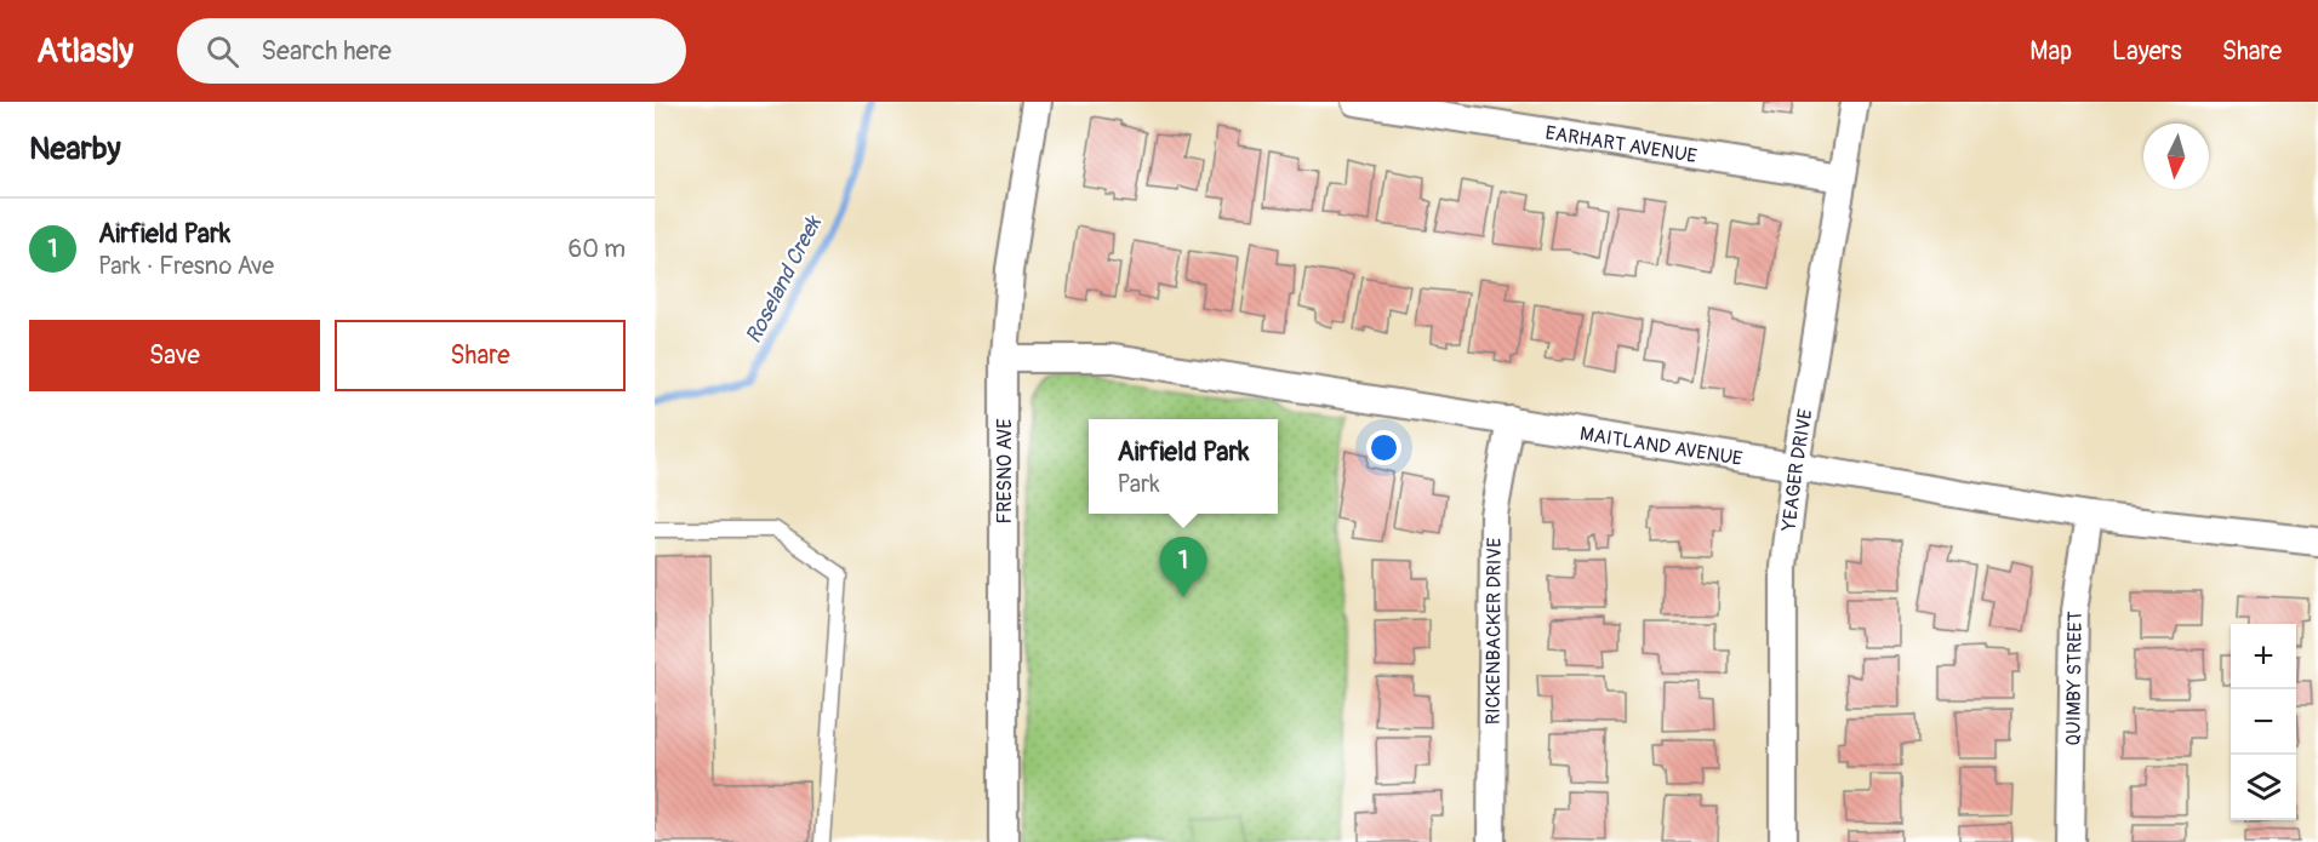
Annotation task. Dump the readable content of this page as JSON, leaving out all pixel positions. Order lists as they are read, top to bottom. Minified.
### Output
{"streets":{"street":["EARHART AVENUE","MAITLAND AVENUE","YEAGER DRIVE","FRESNO AVE","RICKENBACKER DRIVE","QUIMBY STREET"]},"crossings":[["EARHART AVENUE","YEAGER DRIVE"],["MAITLAND AVENUE","YEAGER DRIVE"],["MAITLAND AVENUE","FRESNO AVE"],["MAITLAND AVENUE","RICKENBACKER DRIVE"],["MAITLAND AVENUE","QUIMBY STREET"]],"water":["Roseland Creek"],"north":"bottom","page":{"header":"Atlasly","search":"Search here","nav":["Map","Layers","Share"],"heading":"Nearby","list":[{"mark":"1","name":"Airfield Park","note":"Park · Fresno Ave","value":"60 m"}],"buttons":["Save","Share"],"popup":["Airfield Park","Park"],"pins":"1","map_buttons":["+","−"]}}
